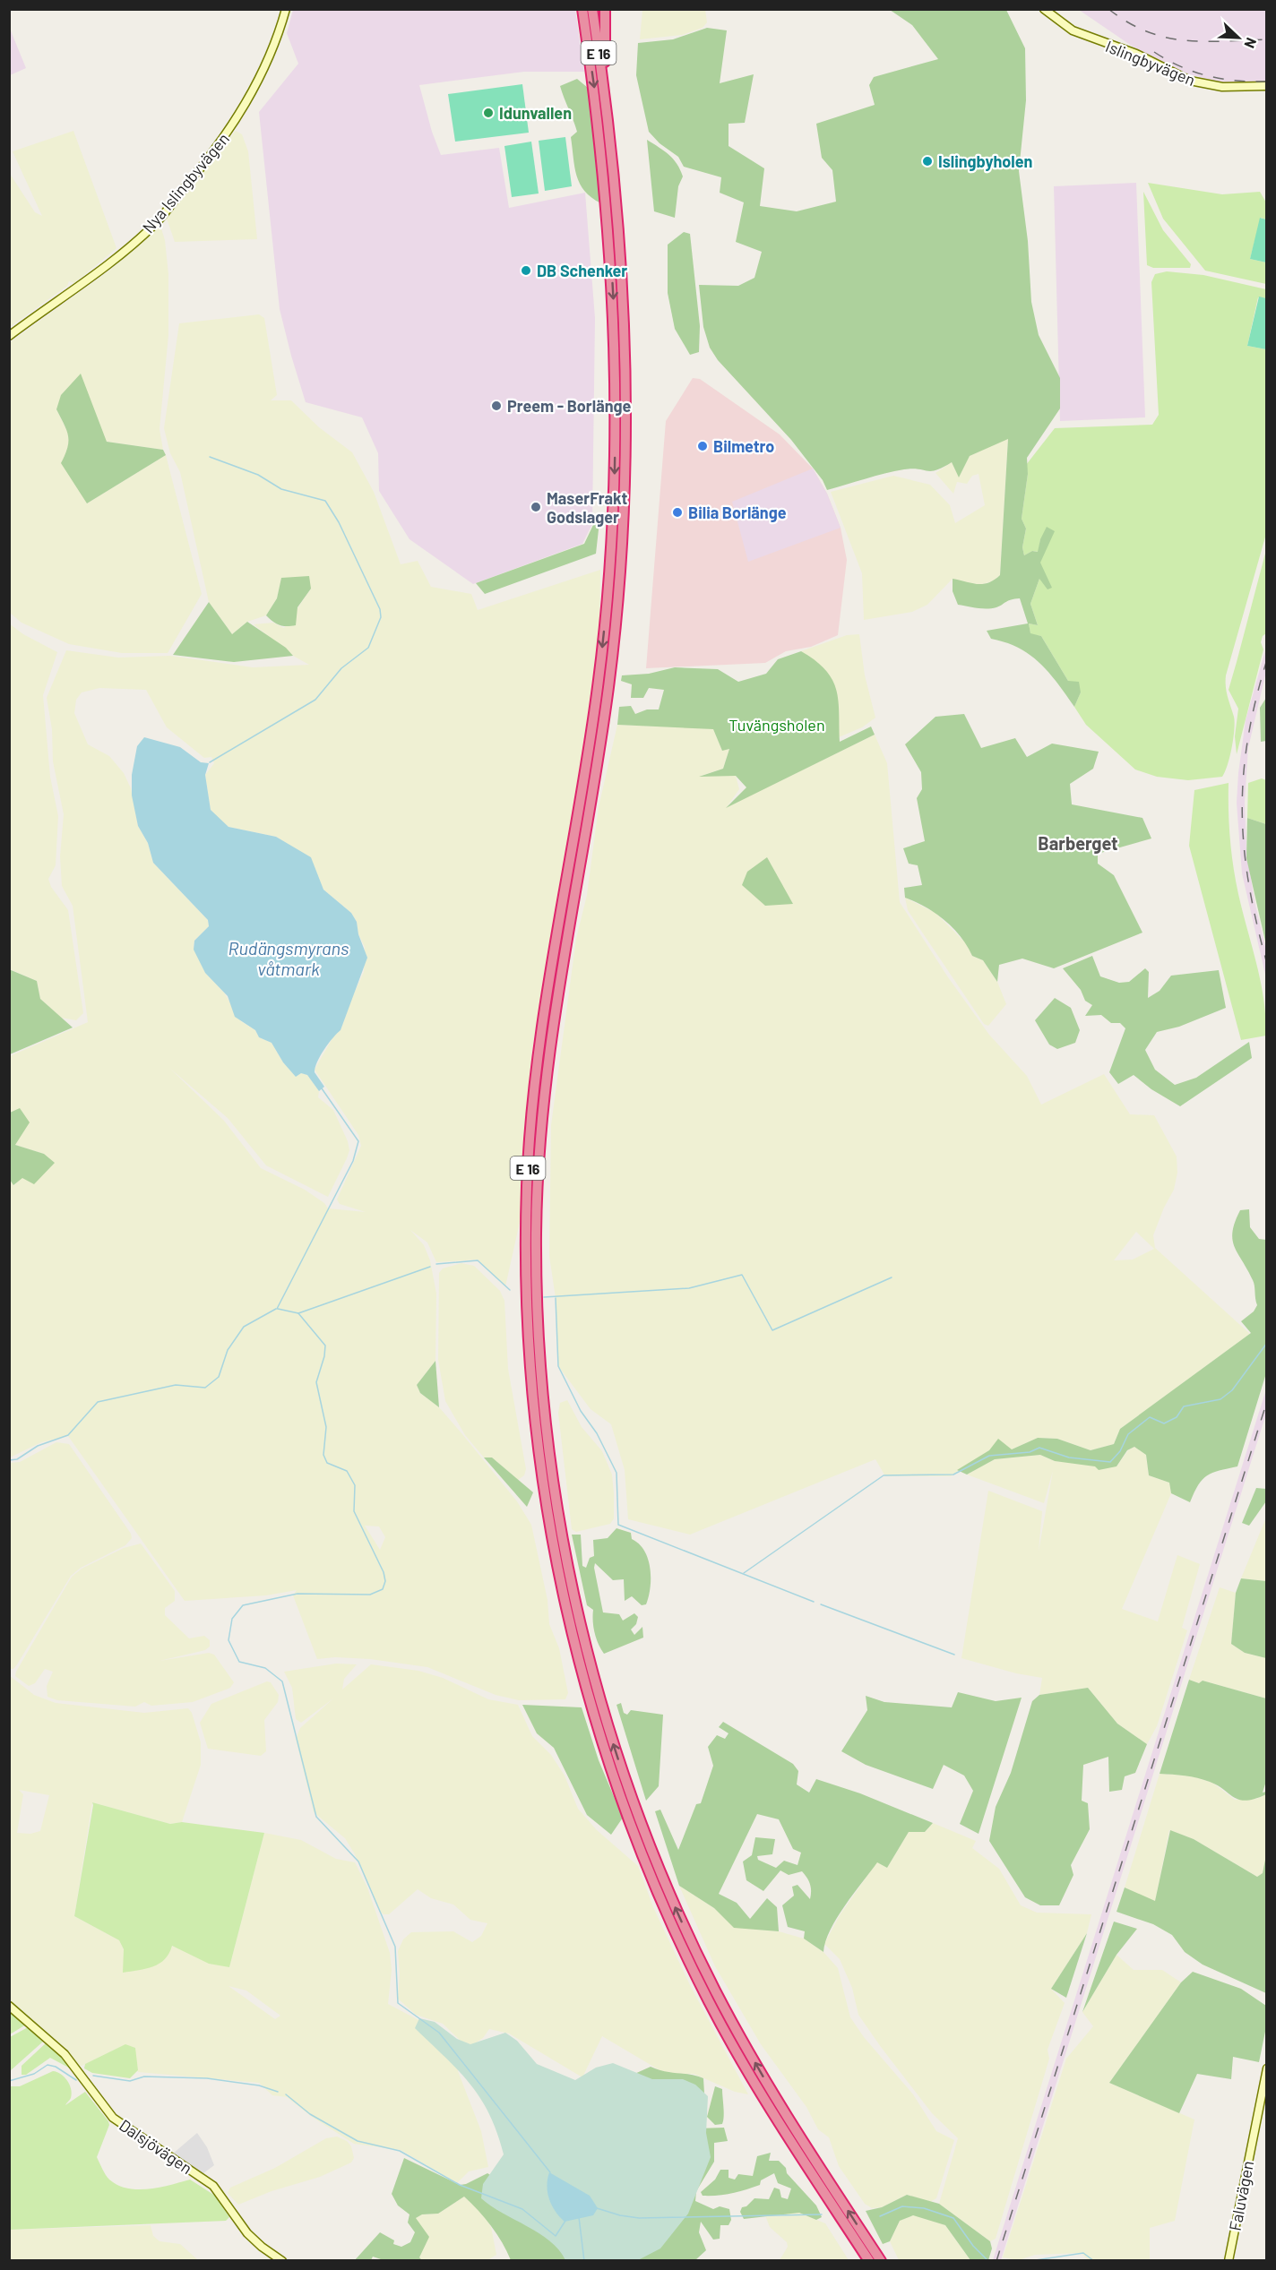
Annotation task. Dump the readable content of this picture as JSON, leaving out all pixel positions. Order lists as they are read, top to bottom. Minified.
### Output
{"streets":{"highway":["E 16"],"street":["Islingbyvägen","Nya Islingbyvägen","Dalsjövägen","Faluvägen"]},"districts":["Barberget"],"water":["Rudängsmyrans våtmark"],"parks":["Tuvängsholen"],"places":["Idunvallen","Islingbyholen","DB Schenker","Preem - Borlänge","Bilmetro","MaserFrakt Godslager","Bilia Borlänge"],"north":"bottom right"}
